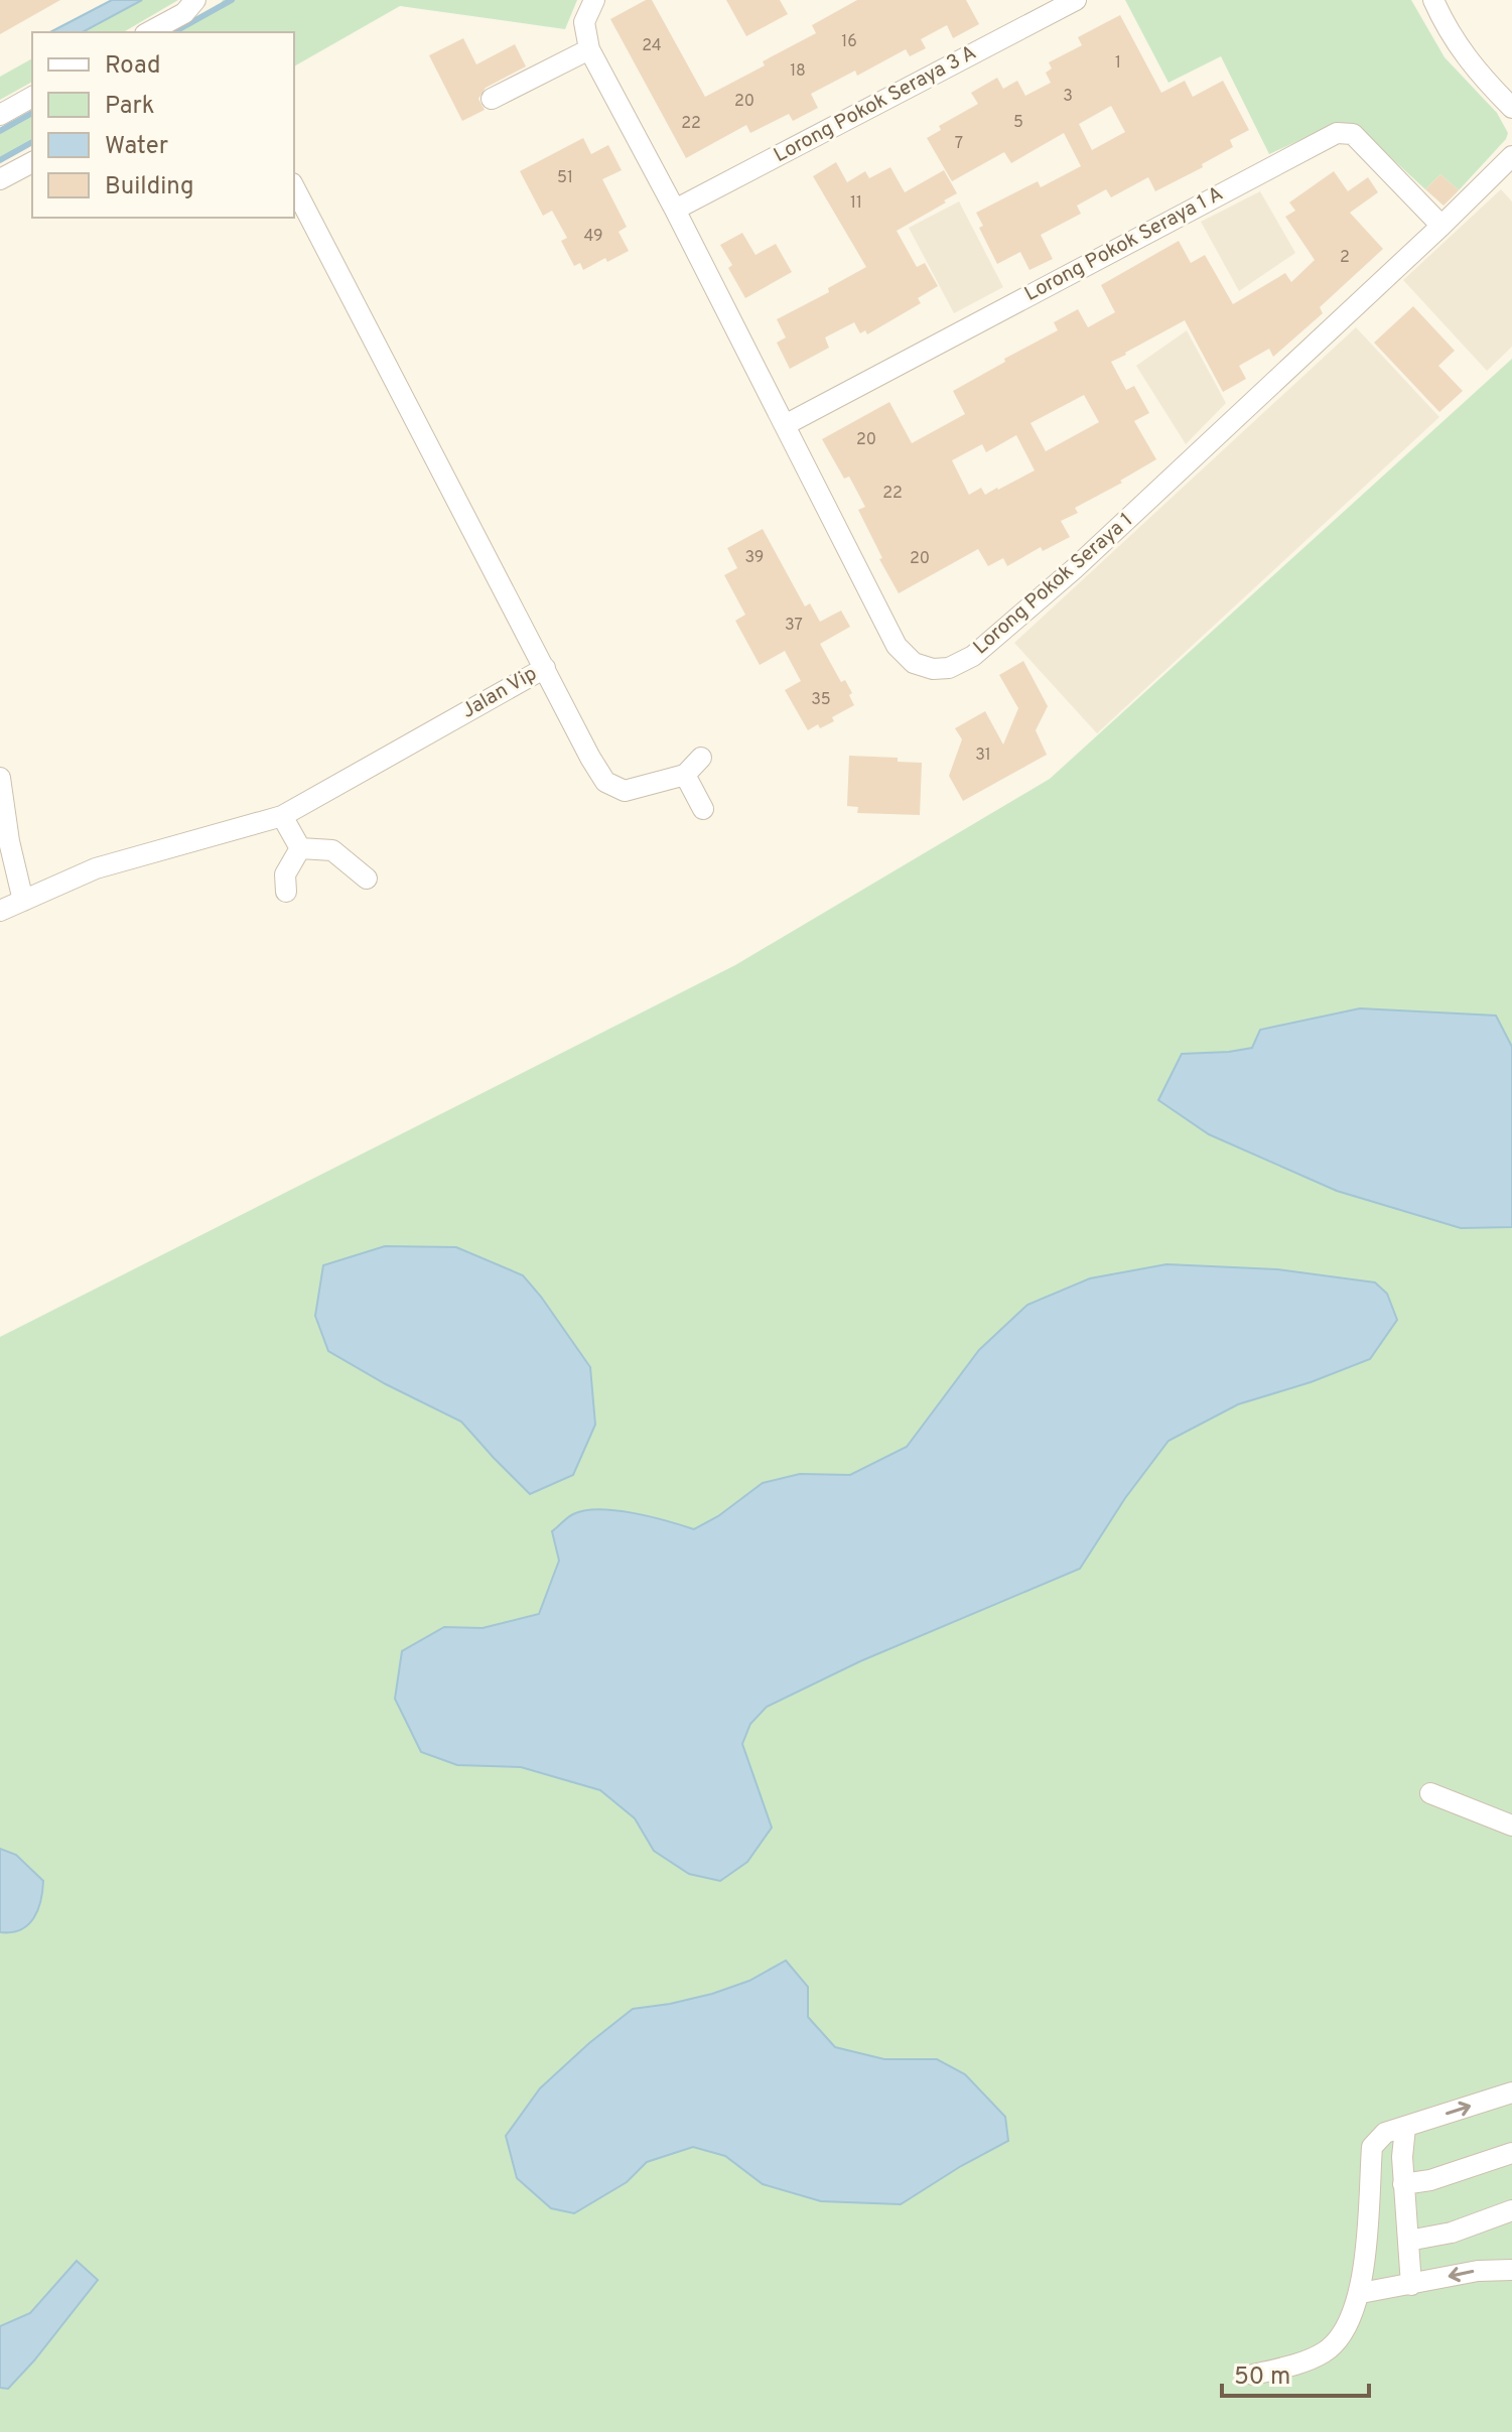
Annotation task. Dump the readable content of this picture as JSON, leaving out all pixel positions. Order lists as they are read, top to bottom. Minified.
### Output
{"streets":{"street":["Lorong Pokok Seraya 3 A","Lorong Pokok Seraya 1 A","Lorong Pokok Seraya 1","Jalan Vip"]},"crossings":[["Lorong Pokok Seraya 3 A","Lorong Pokok Seraya 1"],["Lorong Pokok Seraya 1 A","Lorong Pokok Seraya 1"]],"house_numbers":["16","24","1","18","3","20","5","22","7","51","11","49","2","20","22","39","20","37","35","31"],"legend":["Road","Park","Water","Building"],"scale_bar":"50 m"}
